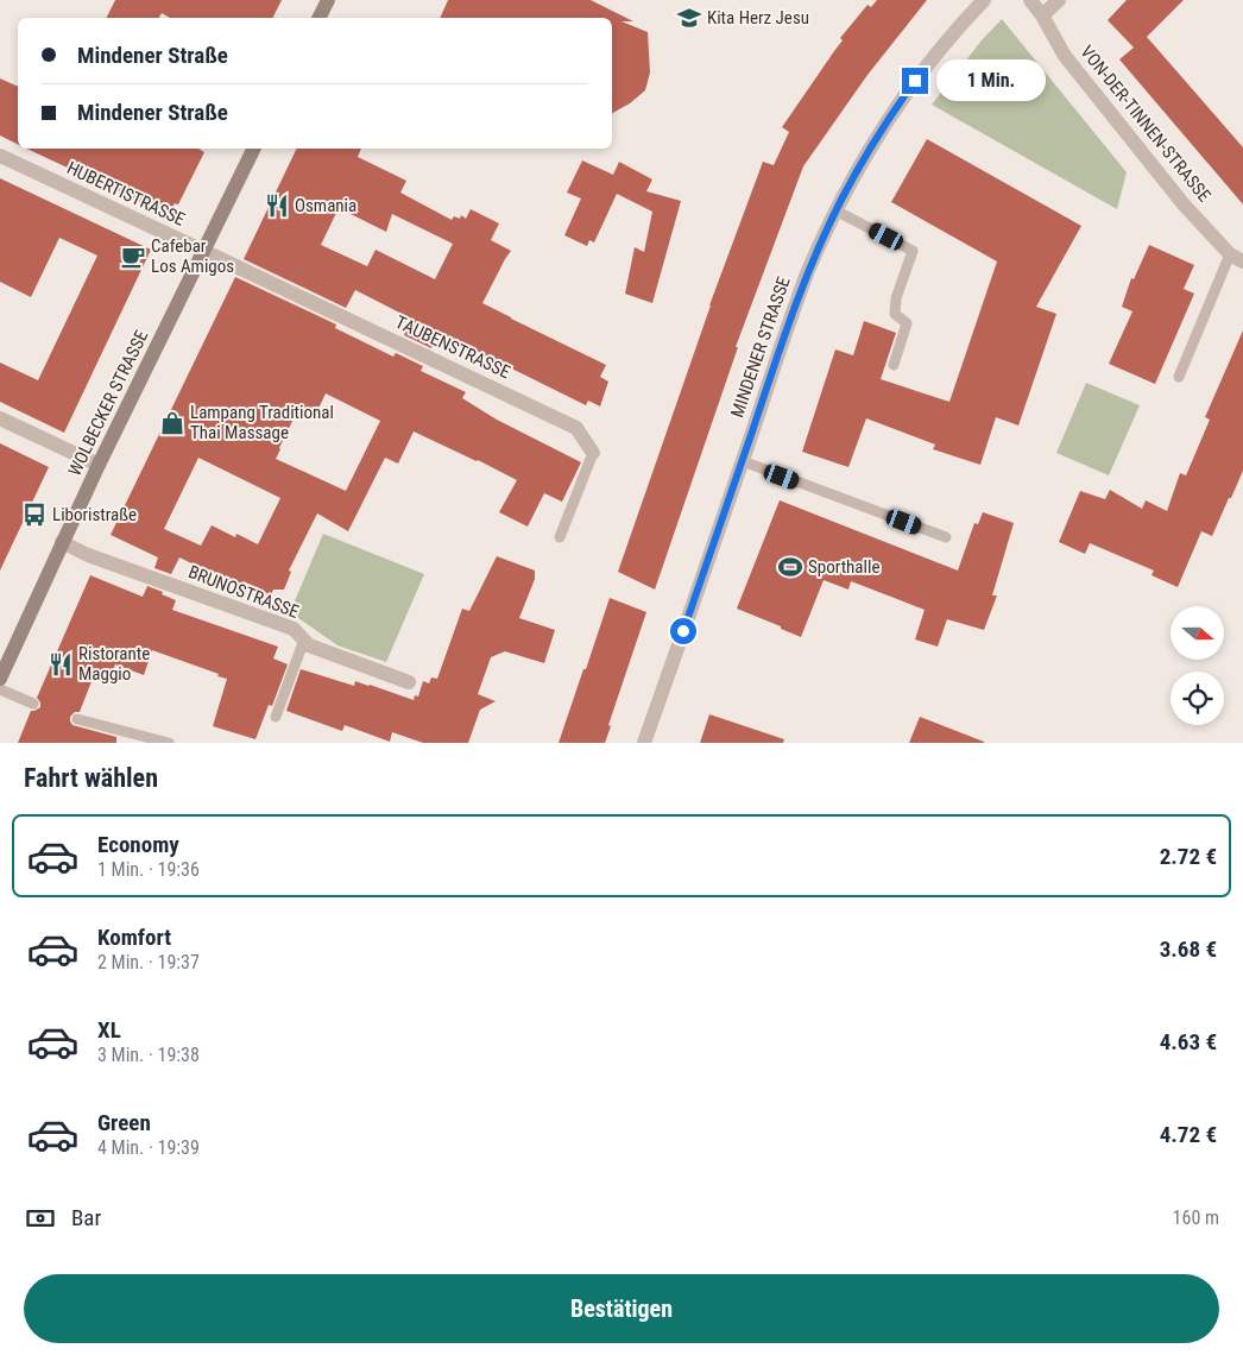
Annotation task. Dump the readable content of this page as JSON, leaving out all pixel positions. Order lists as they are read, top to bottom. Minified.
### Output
{"streets":{"main road":["WOLBECKER STRASSE"],"street":["VON-DER-TINNEN-STRASSE","HUBERTISTRASSE","TAUBENSTRASSE","MINDENER STRASSE","BRUNOSTRASSE"]},"crossings":[["HUBERTISTRASSE","TAUBENSTRASSE"],["HUBERTISTRASSE","WOLBECKER STRASSE"],["TAUBENSTRASSE","WOLBECKER STRASSE"],["WOLBECKER STRASSE","BRUNOSTRASSE"]],"places":{"school or university":["Kita Herz Jesu"],"restaurant":["Osmania","Ristorante Maggio"],"cafe":["Cafebar Los Amigos"],"shop":["Lampang Traditional Thai Massage"],"bus stop":["Liboristraße"],"sports":["Sporthalle"]},"north":"right","page":{"banner":["Mindener Straße","Mindener Straße"],"bubble":"1 Min.","heading":"Fahrt wählen","list":[{"name":"Economy","note":"1 Min. · 19:36","value":"2.72 €"},{"name":"Komfort","note":"2 Min. · 19:37","value":"3.68 €"},{"name":"XL","note":"3 Min. · 19:38","value":"4.63 €"},{"name":"Green","note":"4 Min. · 19:39","value":"4.72 €"}],"pay":["Bar","160 m"],"buttons":"Bestätigen"}}
